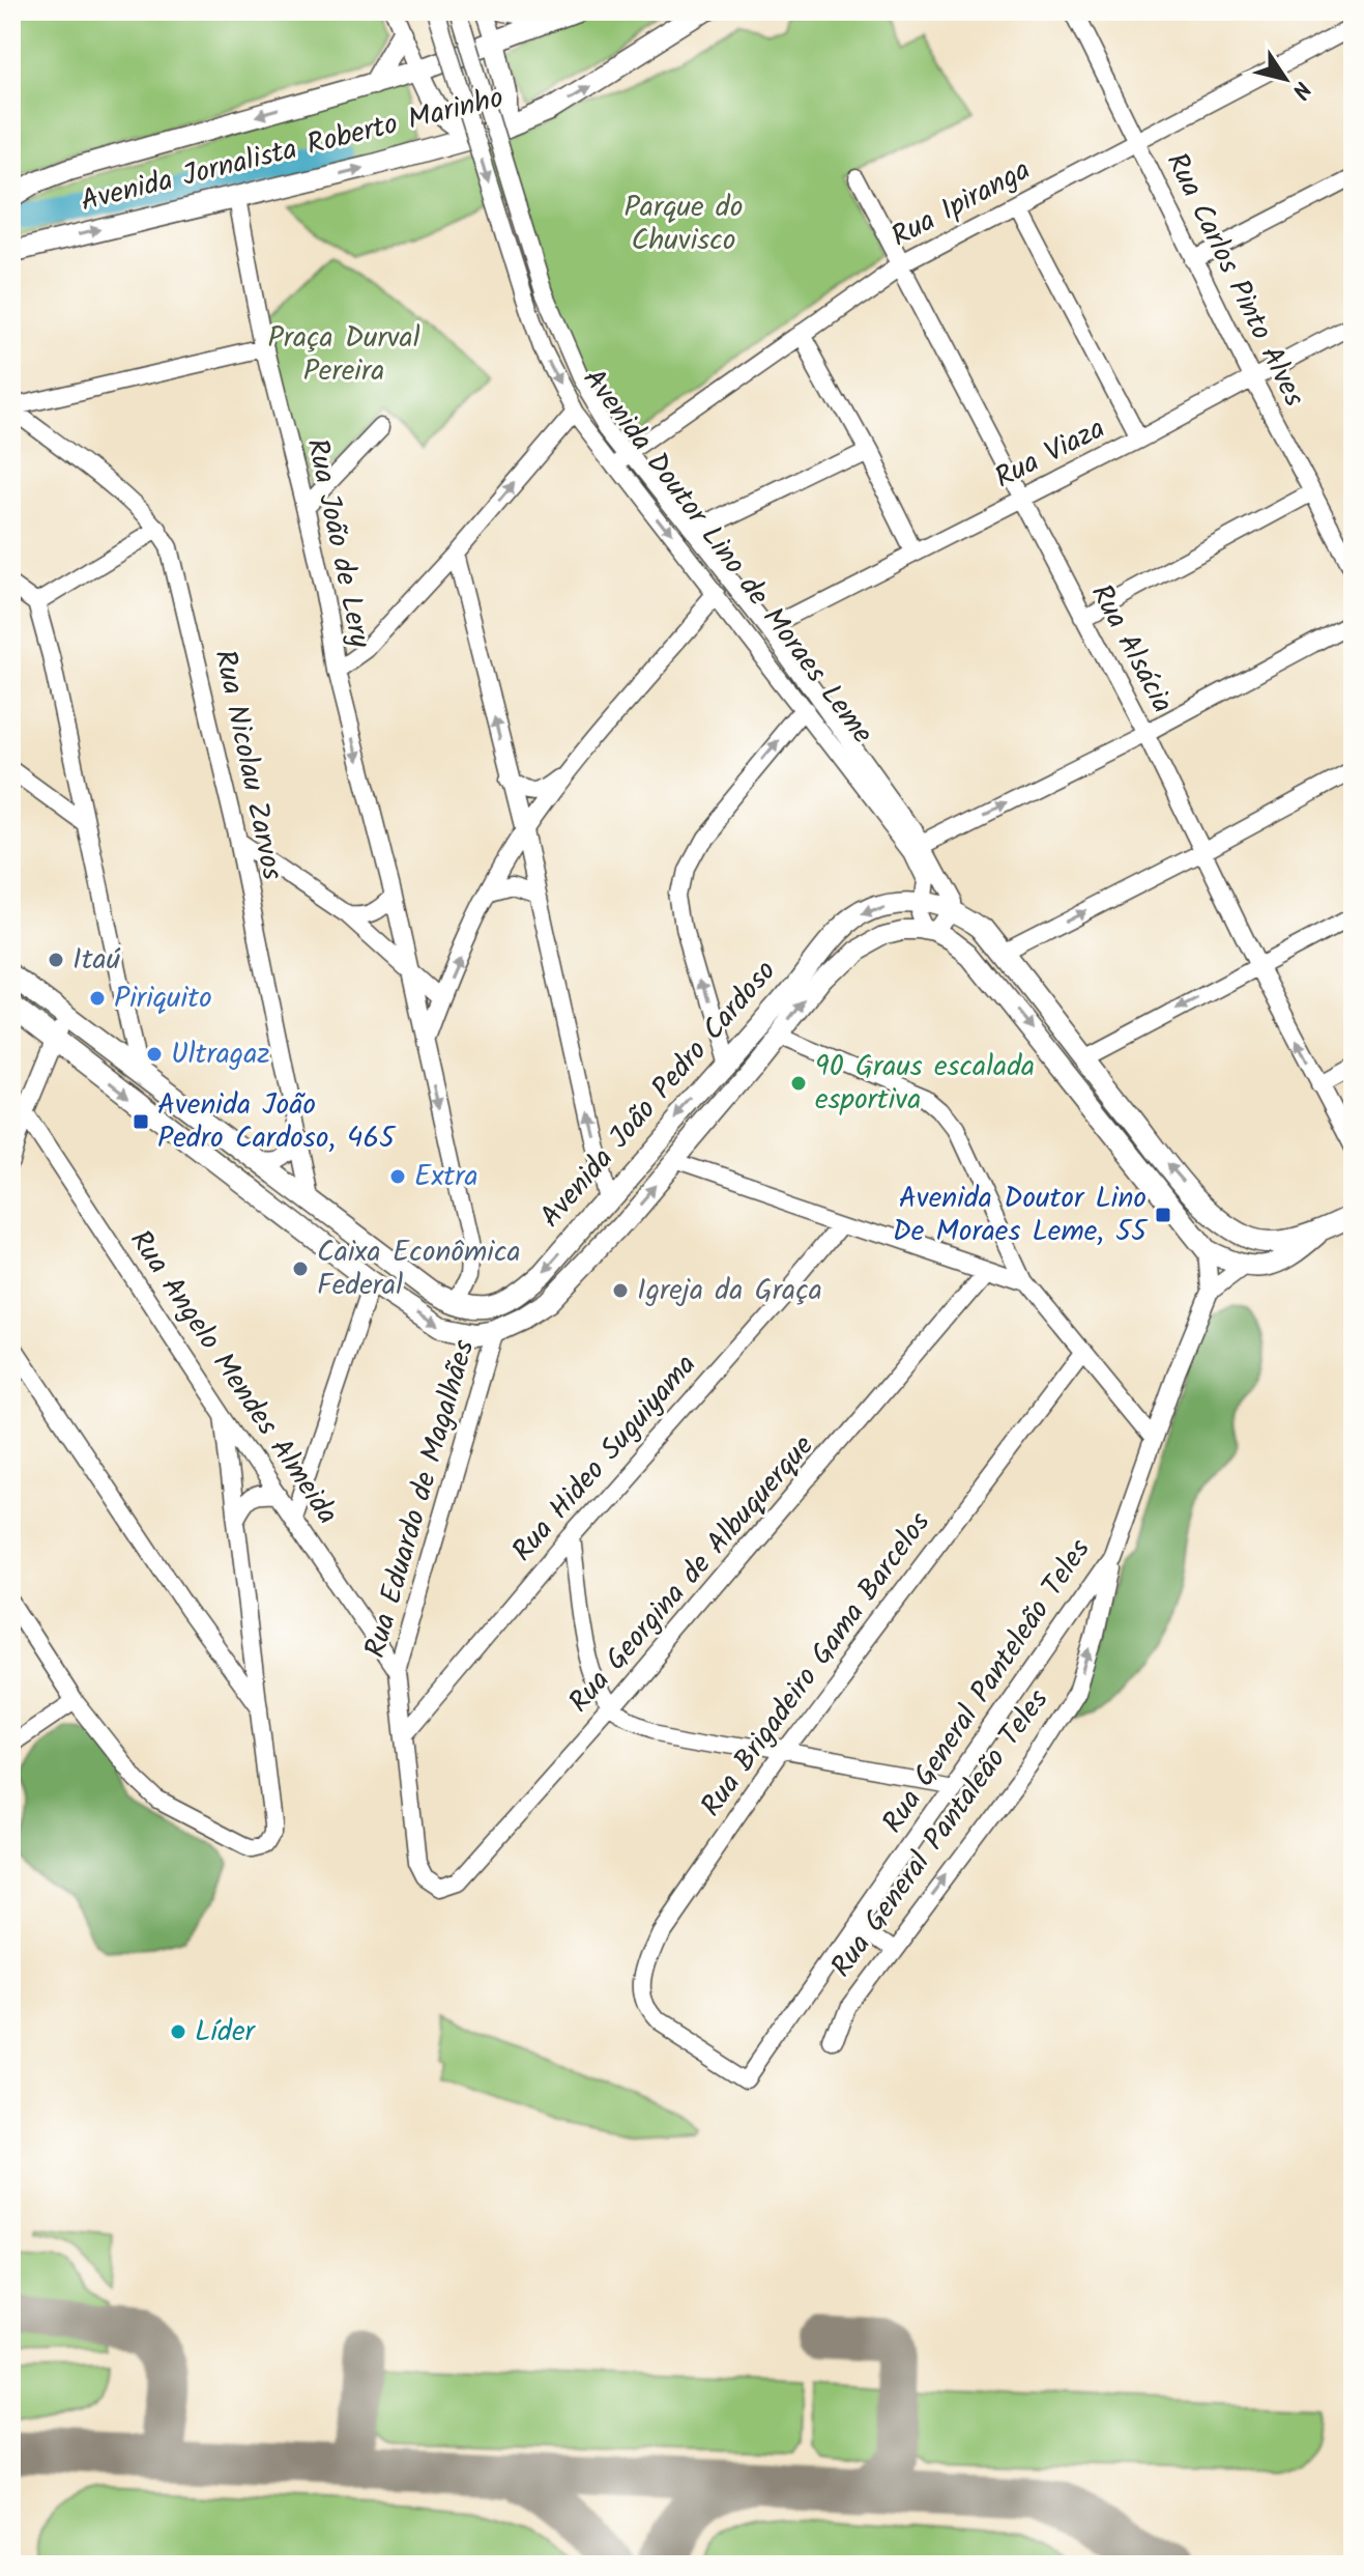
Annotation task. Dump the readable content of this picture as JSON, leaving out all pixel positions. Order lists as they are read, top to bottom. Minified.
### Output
{"streets":{"main road":["Avenida Jornalista Roberto Marinho","Avenida João Pedro Cardoso"],"street":["Rua Ipiranga","Rua Carlos Pinto Alves","Rua Viaza","Rua João de Lery","Avenida Doutor Lino de Moraes Leme","Rua Alsácia","Rua Nicolau Zarvos","Rua Angelo Mendes Almeida","Rua Hideo Suguiyama","Rua Eduardo de Magalhães","Rua Georgina de Albuquerque","Rua Brigadeiro Gama Barcelos","Rua General Panteleão Teles","Rua General Pantaleão Teles"]},"crossings":[["Avenida Jornalista Roberto Marinho","Rua João de Lery"],["Rua Ipiranga","Rua Carlos Pinto Alves"],["Rua Ipiranga","Avenida Doutor Lino de Moraes Leme"],["Rua Ipiranga","Rua Alsácia"],["Rua Carlos Pinto Alves","Rua Viaza"],["Rua Viaza","Avenida Doutor Lino de Moraes Leme"],["Rua Viaza","Rua Alsácia"],["Rua João de Lery","Avenida João Pedro Cardoso"],["Avenida Doutor Lino de Moraes Leme","Avenida João Pedro Cardoso"],["Rua Nicolau Zarvos","Avenida João Pedro Cardoso"],["Avenida João Pedro Cardoso","Rua Eduardo de Magalhães"],["Rua Angelo Mendes Almeida","Rua Eduardo de Magalhães"],["Rua Hideo Suguiyama","Rua Eduardo de Magalhães"],["Rua Eduardo de Magalhães","Rua Georgina de Albuquerque"],["Rua Brigadeiro Gama Barcelos","Rua General Panteleão Teles"],["Rua General Panteleão Teles","Rua General Pantaleão Teles"]],"one_way":["Rua General Pantaleão Teles"],"parks":["Parque do Chuvisco","Praça Durval Pereira"],"places":{"other":["Itaú","Piriquito","Ultragaz","90 Graus escalada esportiva","Extra","Caixa Econômica Federal","Igreja da Graça","Líder"],"transit":["Avenida João Pedro Cardoso, 465","Avenida Doutor Lino De Moraes Leme, 55"]},"north":"bottom right"}
